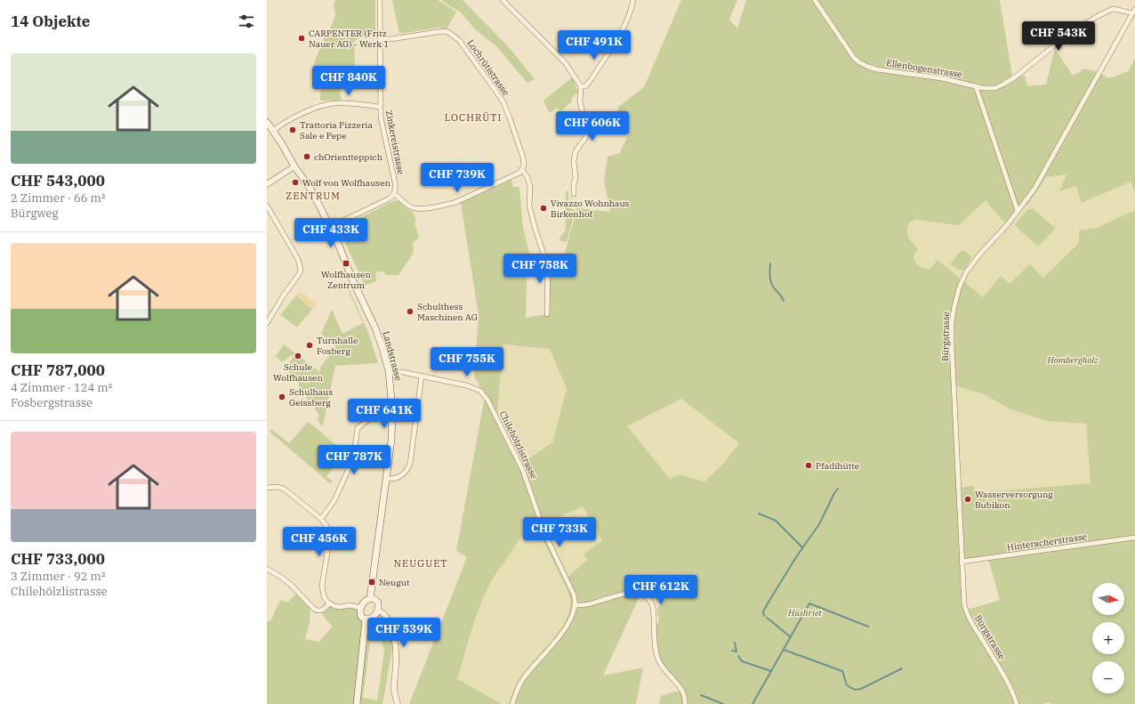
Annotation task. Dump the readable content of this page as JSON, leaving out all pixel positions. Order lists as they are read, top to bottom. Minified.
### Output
{"streets":{"main road":["Landstrasse"],"street":["Lochrütistrasse","Ellenbogenstrasse","Zinkereistrasse","Bürgstrasse","Chilehölzlistrasse","Hinteracherstrasse"]},"crossings":[["Lochrütistrasse","Zinkereistrasse"],["Ellenbogenstrasse","Bürgstrasse"],["Bürgstrasse","Hinteracherstrasse"],["Landstrasse","Chilehölzlistrasse"]],"districts":["LOCHRÜTI","ZENTRUM","NEUGUET"],"parks":["Hombergholz","Hüsliriet"],"places":{"other":["CARPENTER (Fritz Nauer AG) - Werk 1","Trattoria Pizzeria Sale e Pepe","chOrientteppich","Wolf von Wolfhausen","Vivazzo Wohnhaus Birkenhof","Schulthess Maschinen AG","Turnhalle Fosberg","Schule Wolfhausen","Schulhaus Geissberg","Pfadihütte","Wasserversorgung Bubikon"],"transit":["Wolfhausen Zentrum","Neugut"]},"north":"right","page":{"heading":"14 Objekte","price":["CHF 543K","CHF 491K","CHF 840K","CHF 606K","CHF 739K","CHF 433K","CHF 758K","CHF 755K","CHF 641K","CHF 787K","CHF 733K","CHF 456K","CHF 612K","CHF 539K"],"list":[{"name":"CHF 543,000","note":"2 Zimmer · 66 m² · Bürgweg"},{"name":"CHF 787,000","note":"4 Zimmer · 124 m² · Fosbergstrasse"},{"name":"CHF 733,000","note":"3 Zimmer · 92 m² · Chilehölzlistrasse"}],"map_buttons":["+","−"]}}
